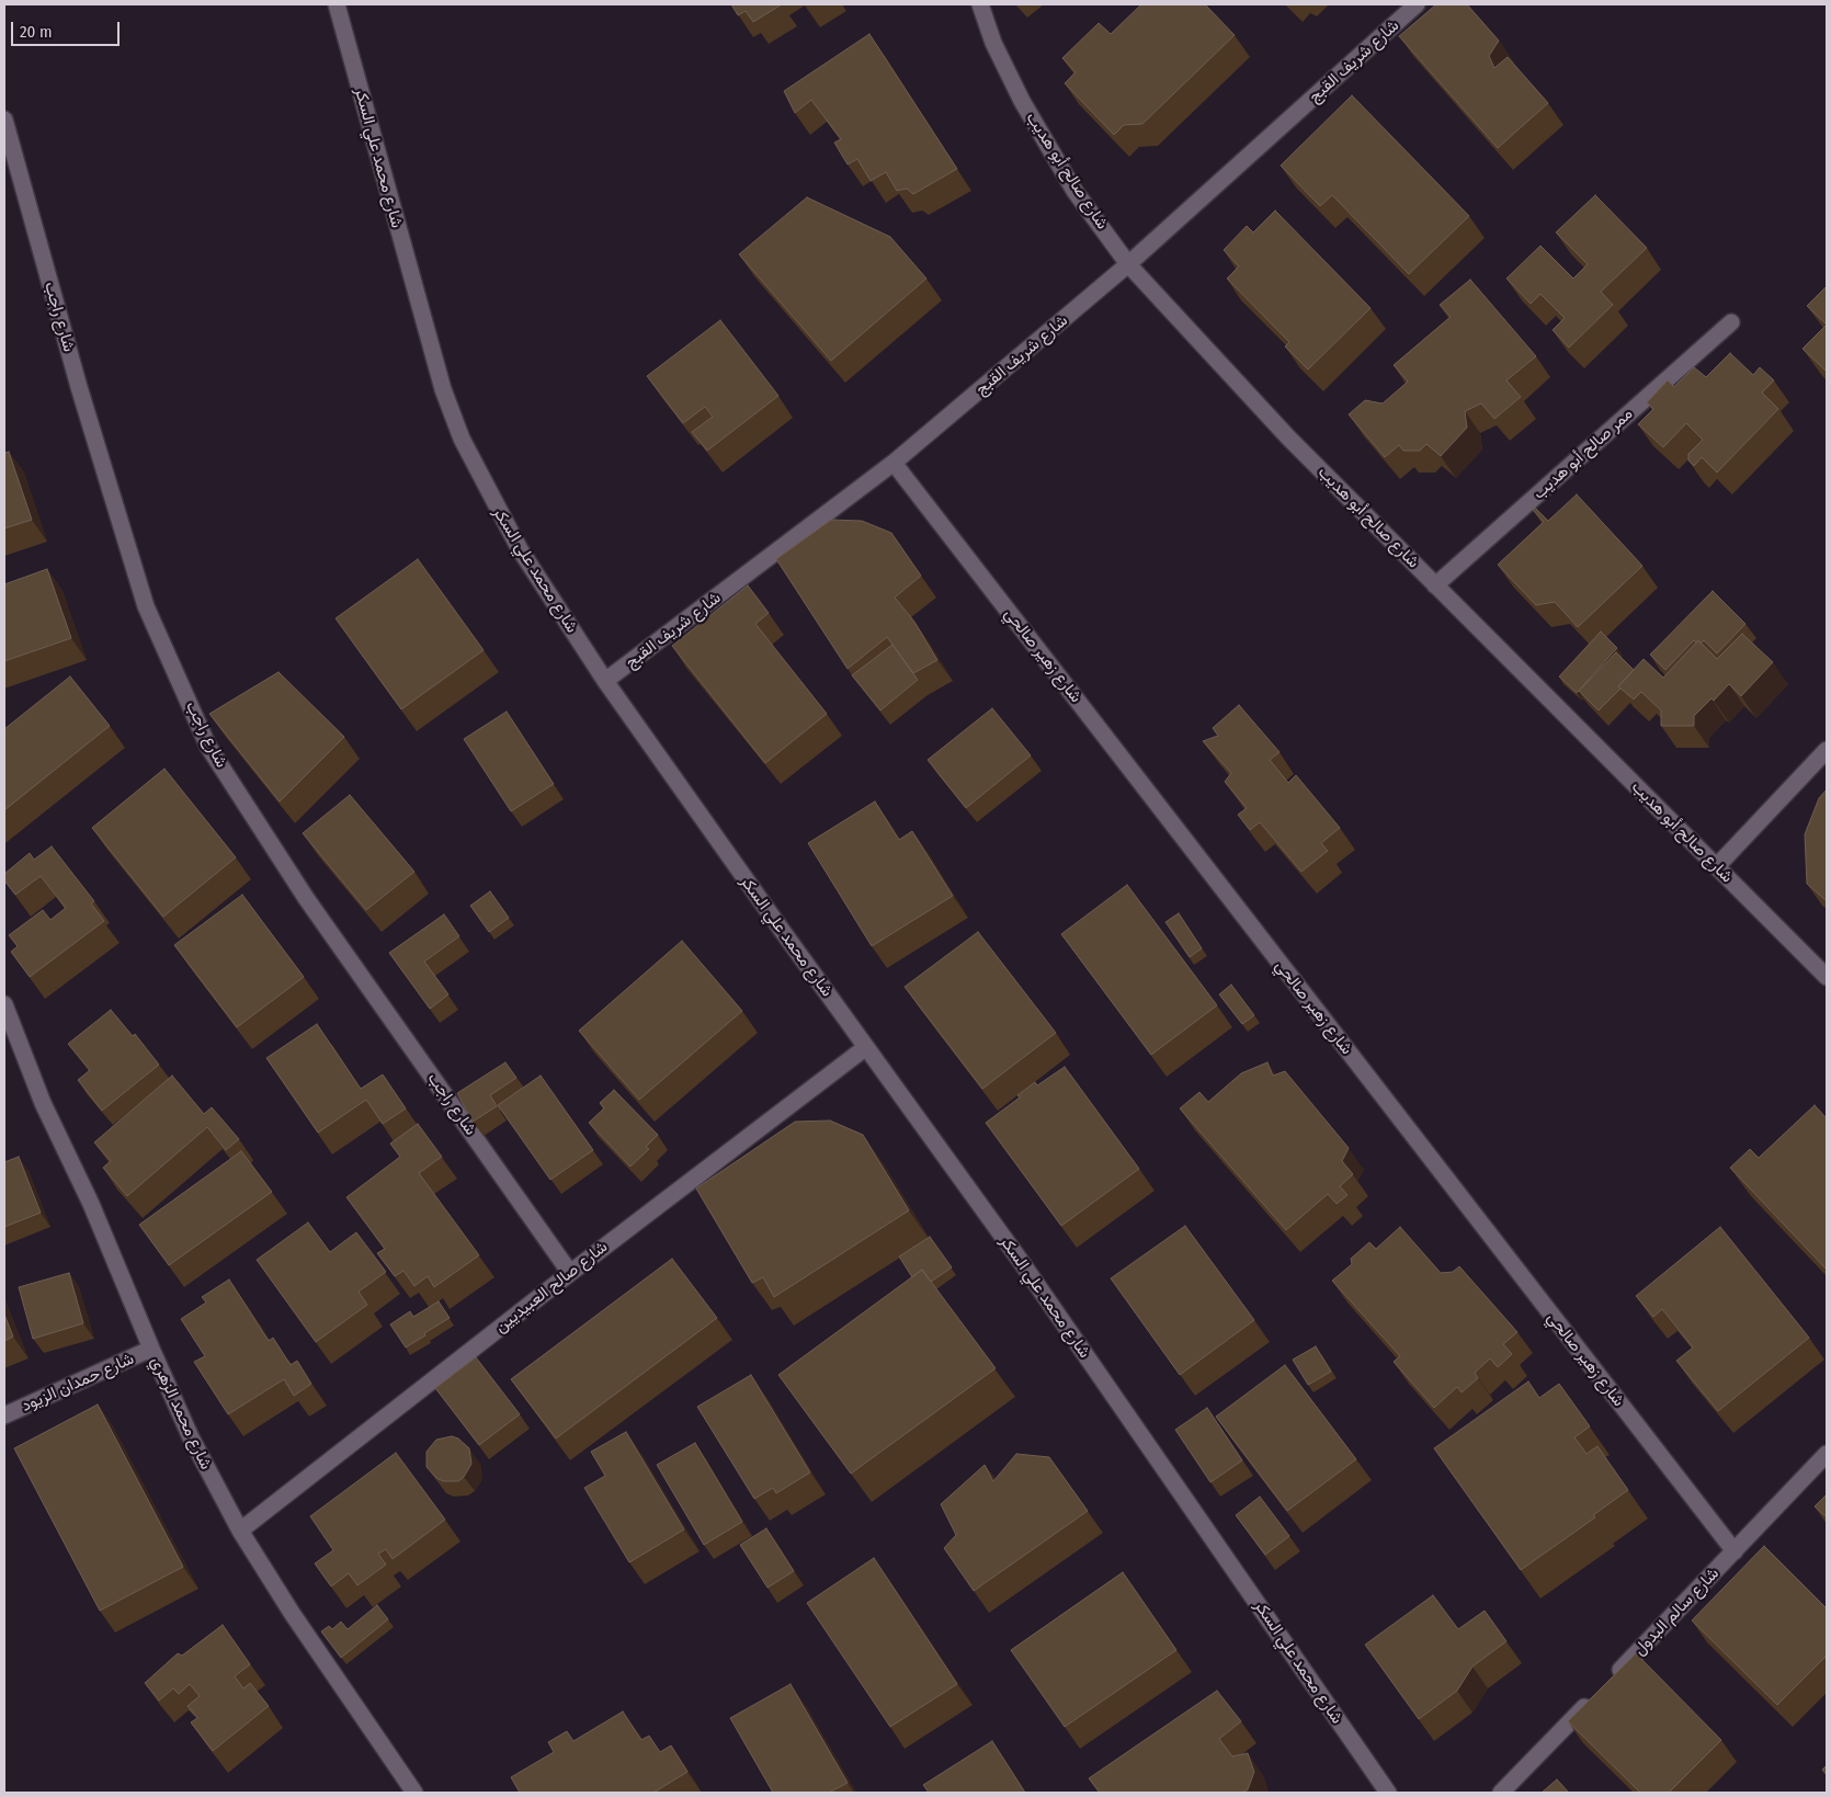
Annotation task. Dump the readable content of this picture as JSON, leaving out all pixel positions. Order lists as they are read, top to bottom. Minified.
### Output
{"streets":{"street":["شارع شريف القبج","شارع محمد علي السكر","شارع صالح أبو هديب","شارع راجب","ممر صالح أبو هديب","شارع زهير صالحي","شارع صالح العبيديين","شارع حمدان الزيود","شارع محمد الزهري","شارع سالم البدول"]},"crossings":[["شارع شريف القبج","شارع محمد علي السكر"],["شارع شريف القبج","شارع صالح أبو هديب"],["شارع شريف القبج","شارع زهير صالحي"],["شارع محمد علي السكر","شارع صالح العبيديين"],["شارع صالح أبو هديب","ممر صالح أبو هديب"],["شارع راجب","شارع صالح العبيديين"],["شارع زهير صالحي","شارع سالم البدول"],["شارع صالح العبيديين","شارع محمد الزهري"],["شارع حمدان الزيود","شارع محمد الزهري"]],"scale_bar":"20 m"}
